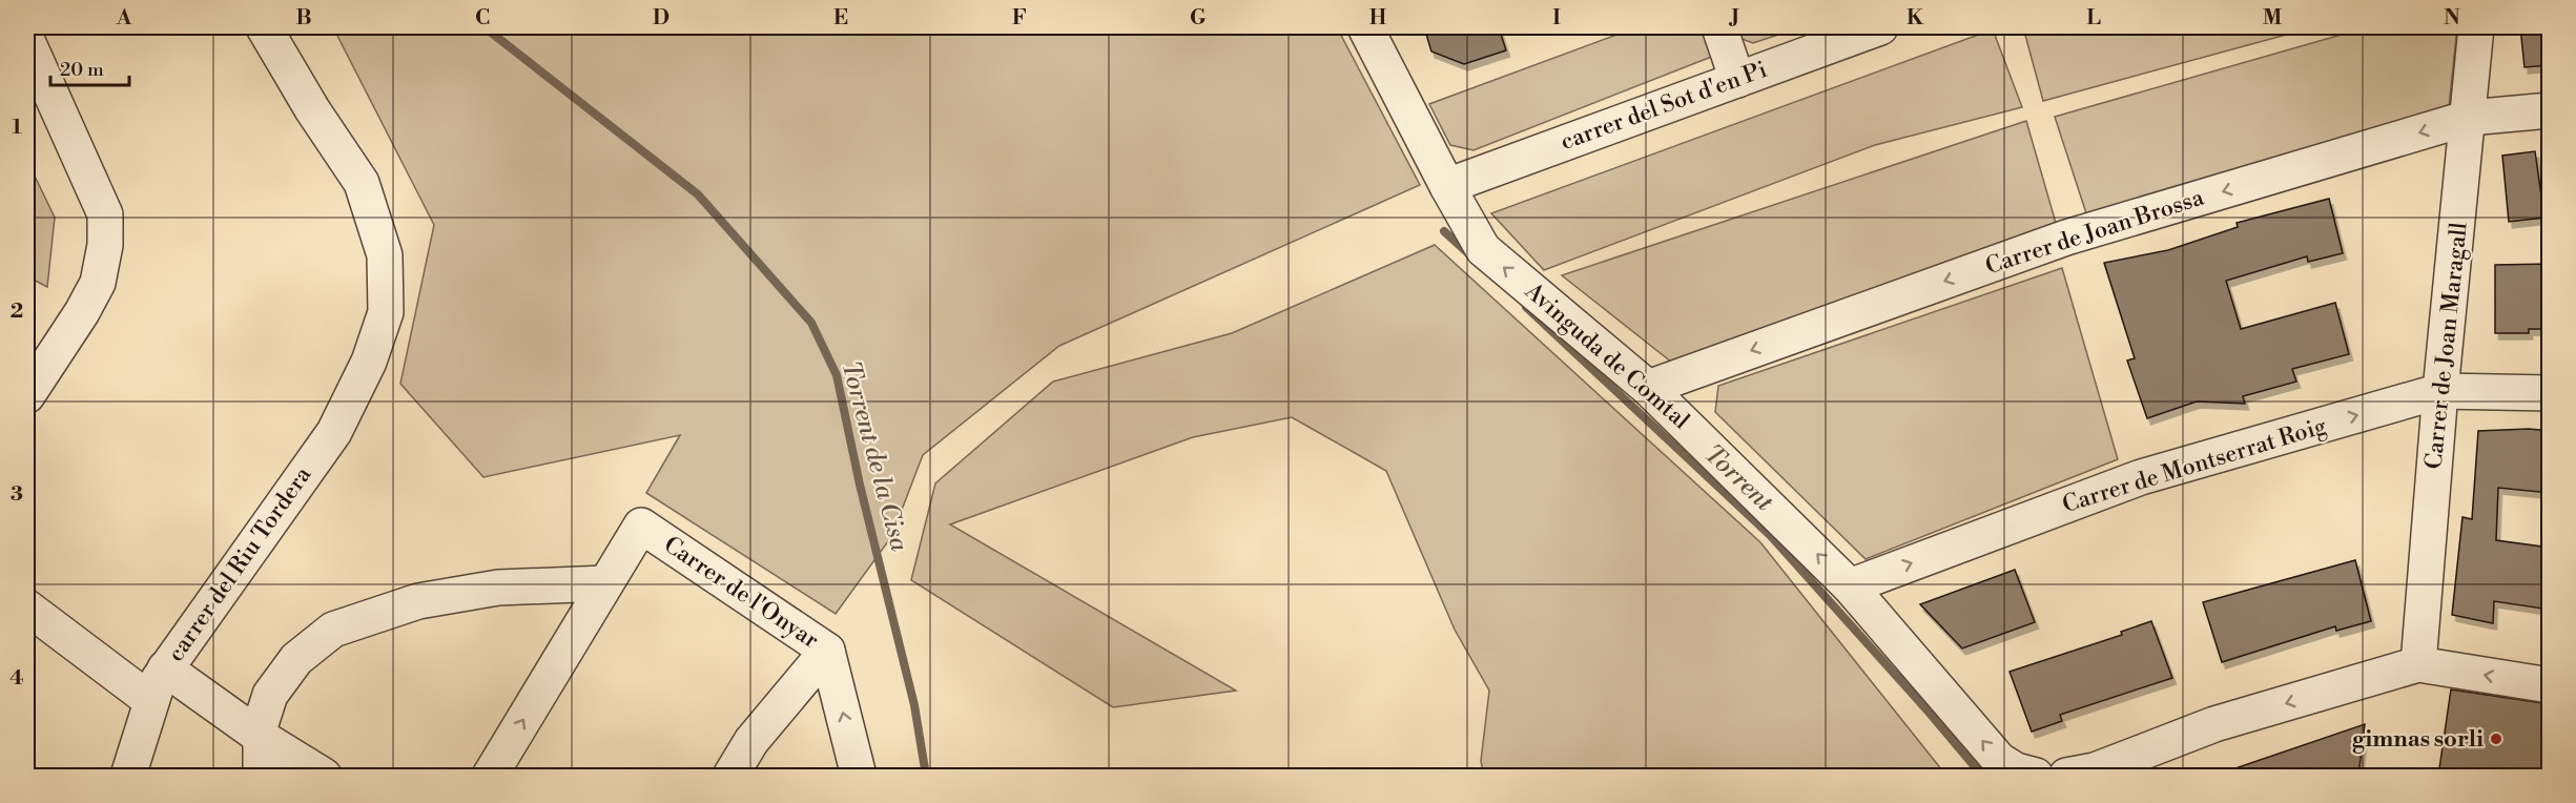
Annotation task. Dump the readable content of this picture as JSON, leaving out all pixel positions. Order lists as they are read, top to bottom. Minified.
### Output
{"streets":{"street":["carrer del Sot d'en Pi","Carrer de Joan Brossa","Carrer de Joan Maragall","Avinguda de Comtal","Carrer de Montserrat Roig","carrer del Riu Tordera","Carrer de l'Onyar"]},"crossings":[["carrer del Sot d'en Pi","Avinguda de Comtal"],["Carrer de Joan Brossa","Carrer de Joan Maragall"],["Carrer de Joan Brossa","Avinguda de Comtal"],["Carrer de Joan Maragall","Carrer de Montserrat Roig"],["Avinguda de Comtal","Carrer de Montserrat Roig"]],"one_way":["Carrer de Joan Brossa","Avinguda de Comtal"],"water":["Torrent de la Cisa","Torrent"],"places":["gimnas sorli"],"scale_bar":"20 m","grid":{"columns":["A","B","C","D","E","F","G","H","I","J","K","L","M","N"],"rows":["1","2","3","4"]}}
